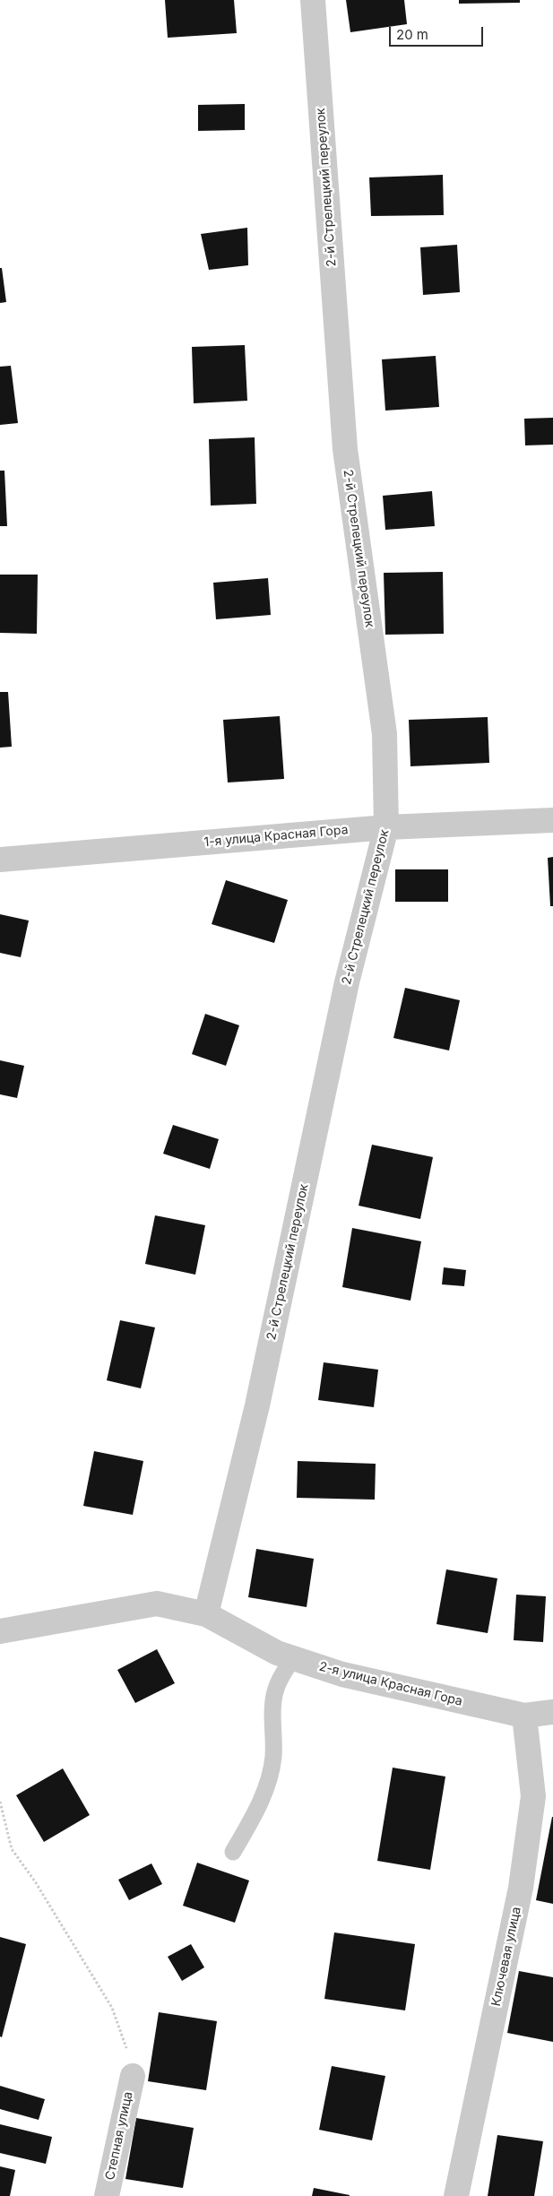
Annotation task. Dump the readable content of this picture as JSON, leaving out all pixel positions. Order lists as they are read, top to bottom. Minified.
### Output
{"streets":{"street":["2-й Стрелецкий переулок","1-я улица Красная Гора","2-я улица Красная Гора","Ключевая улица","Степная улица"]},"crossings":[["2-й Стрелецкий переулок","1-я улица Красная Гора"],["2-й Стрелецкий переулок","2-я улица Красная Гора"],["2-я улица Красная Гора","Ключевая улица"]],"scale_bar":"20 m"}
